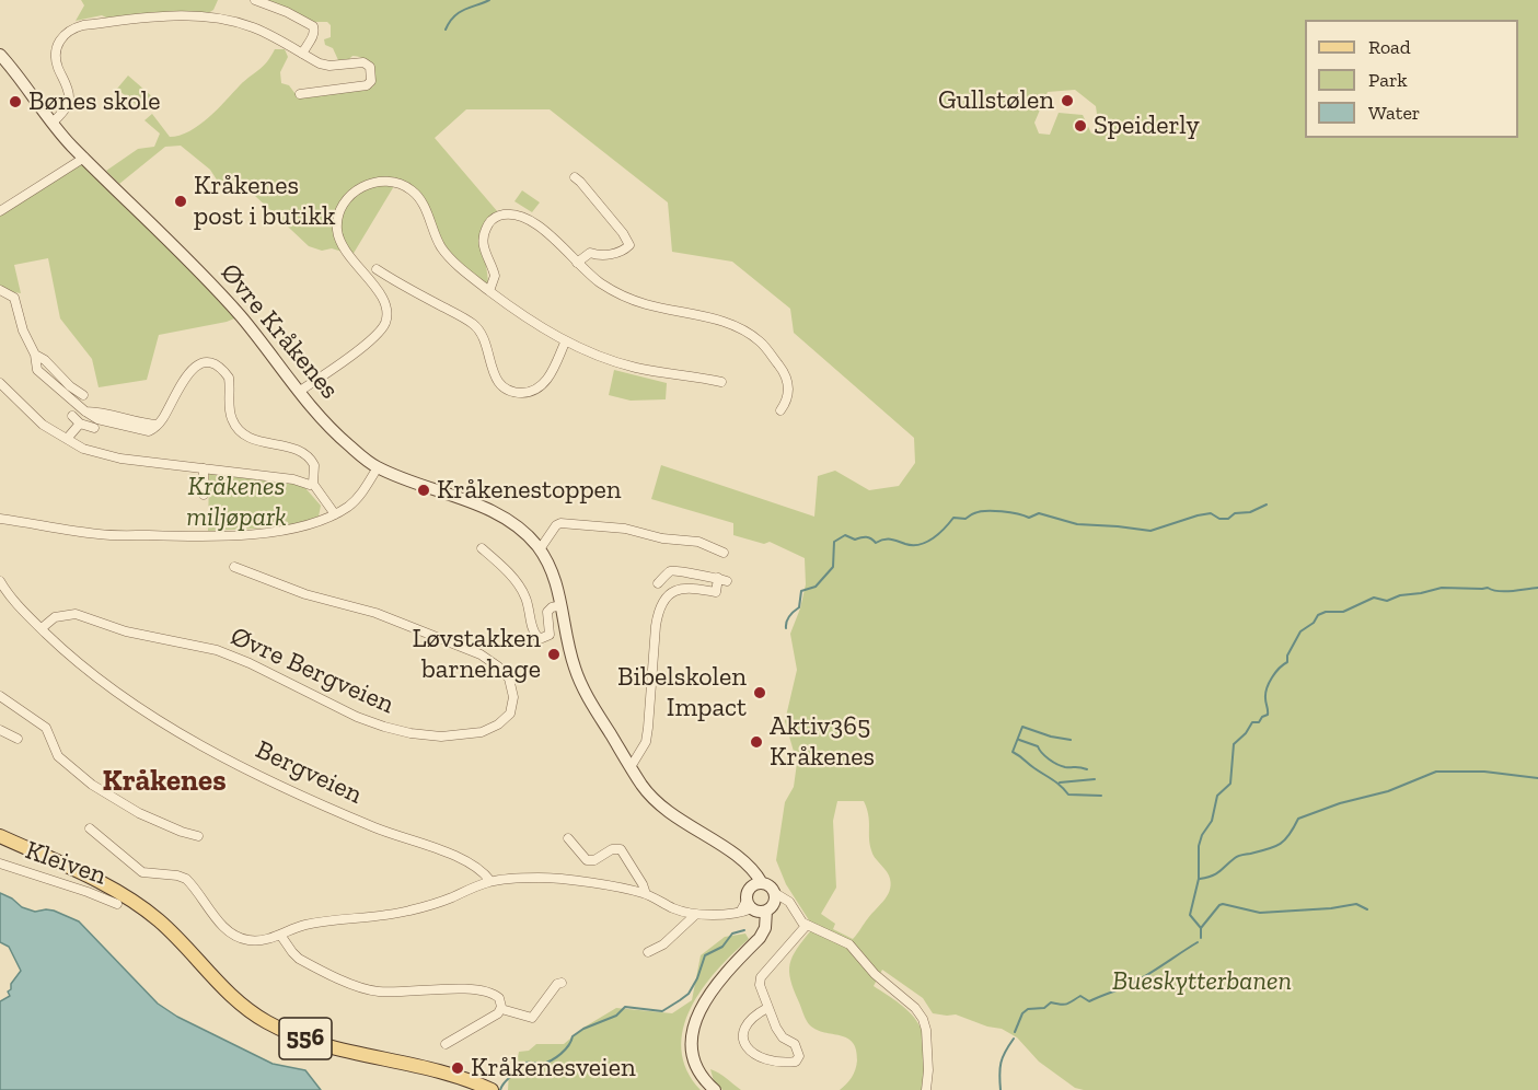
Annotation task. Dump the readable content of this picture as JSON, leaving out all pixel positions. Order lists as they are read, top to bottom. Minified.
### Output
{"streets":{"main road":["Øvre Kråkenes","556"],"street":["Øvre Bergveien","Bergveien","Kleiven"]},"crossings":[["Øvre Bergveien","Bergveien"]],"districts":["Kråkenes"],"parks":["Kråkenes miljøpark","Bueskytterbanen"],"places":["Gullstølen","Bønes skole","Speiderly","Kråkenes post i butikk","Kråkenestoppen","Løvstakken barnehage","Bibelskolen Impact","Aktiv365 Kråkenes","Kråkenesveien"],"legend":["Road","Park","Water"]}
